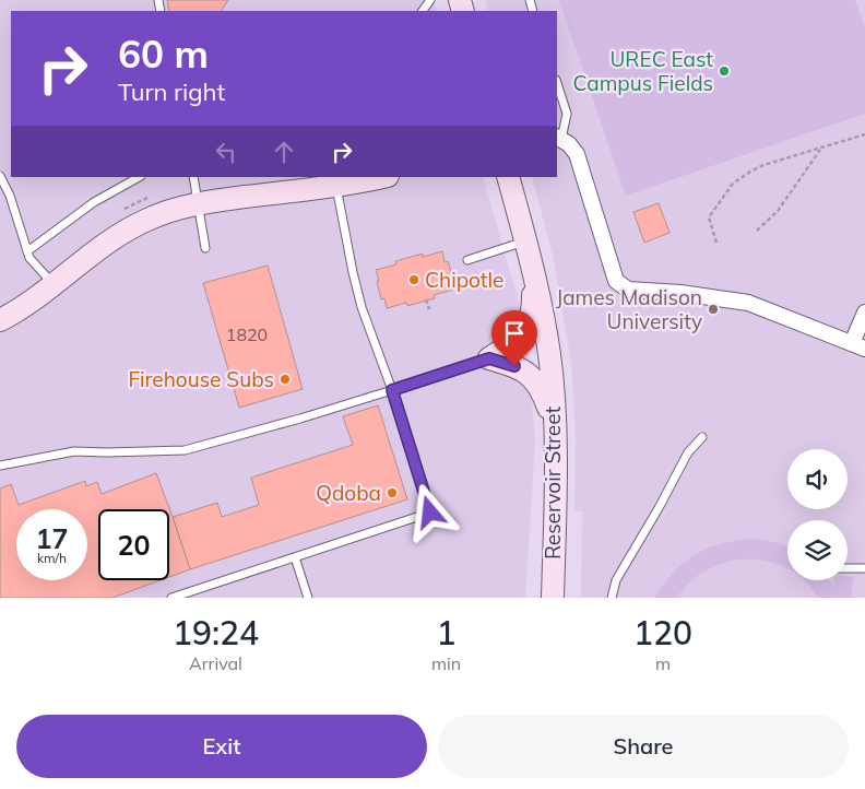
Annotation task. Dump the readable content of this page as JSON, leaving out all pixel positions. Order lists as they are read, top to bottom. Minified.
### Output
{"streets":{"main road":["Reservoir Street"]},"places":["UREC East Campus Fields","Chipotle","James Madison University","Firehouse Subs","Qdoba"],"house_numbers":["1820"],"page":{"turn":["60 m","Turn right"],"speed":"17 km/h","limit":"20","eta":["19:24","Arrival","1","min","120","m"],"buttons":["Exit","Share"]}}
